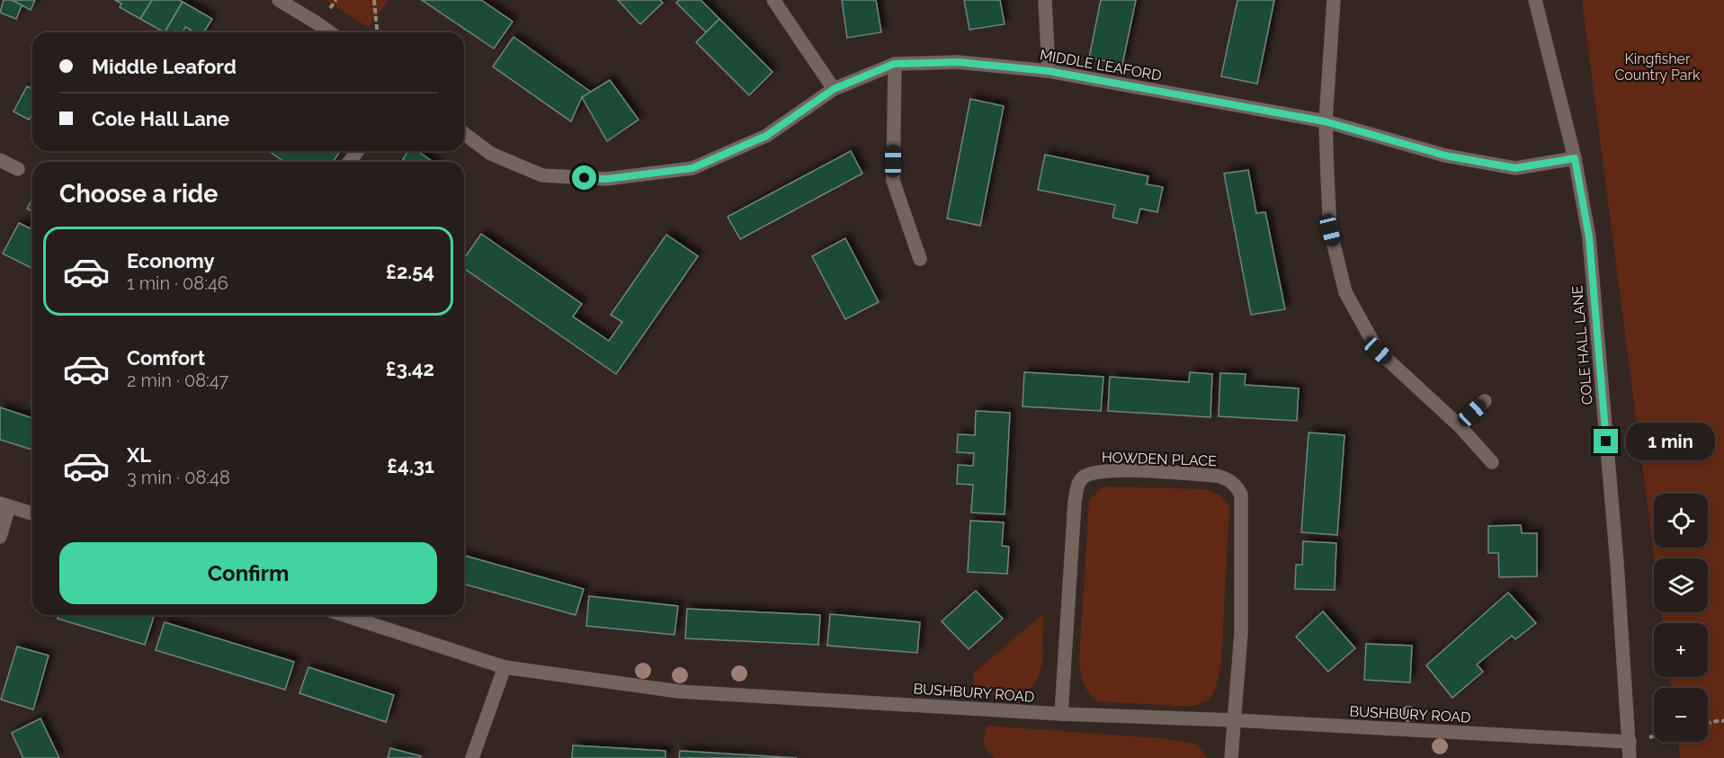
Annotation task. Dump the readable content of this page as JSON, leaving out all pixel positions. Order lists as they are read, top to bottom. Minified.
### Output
{"streets":{"street":["MIDDLE LEAFORD","COLE HALL LANE","HOWDEN PLACE","BUSHBURY ROAD"]},"crossings":[["MIDDLE LEAFORD","COLE HALL LANE"],["COLE HALL LANE","BUSHBURY ROAD"],["HOWDEN PLACE","BUSHBURY ROAD"]],"parks":["Kingfisher Country Park"],"page":{"banner":["Middle Leaford","Cole Hall Lane"],"heading":"Choose a ride","list":[{"name":"Economy","note":"1 min · 08:46","value":"£2.54"},{"name":"Comfort","note":"2 min · 08:47","value":"£3.42"},{"name":"XL","note":"3 min · 08:48","value":"£4.31"}],"bubble":"1 min","map_buttons":["+","−"],"buttons":"Confirm"}}
